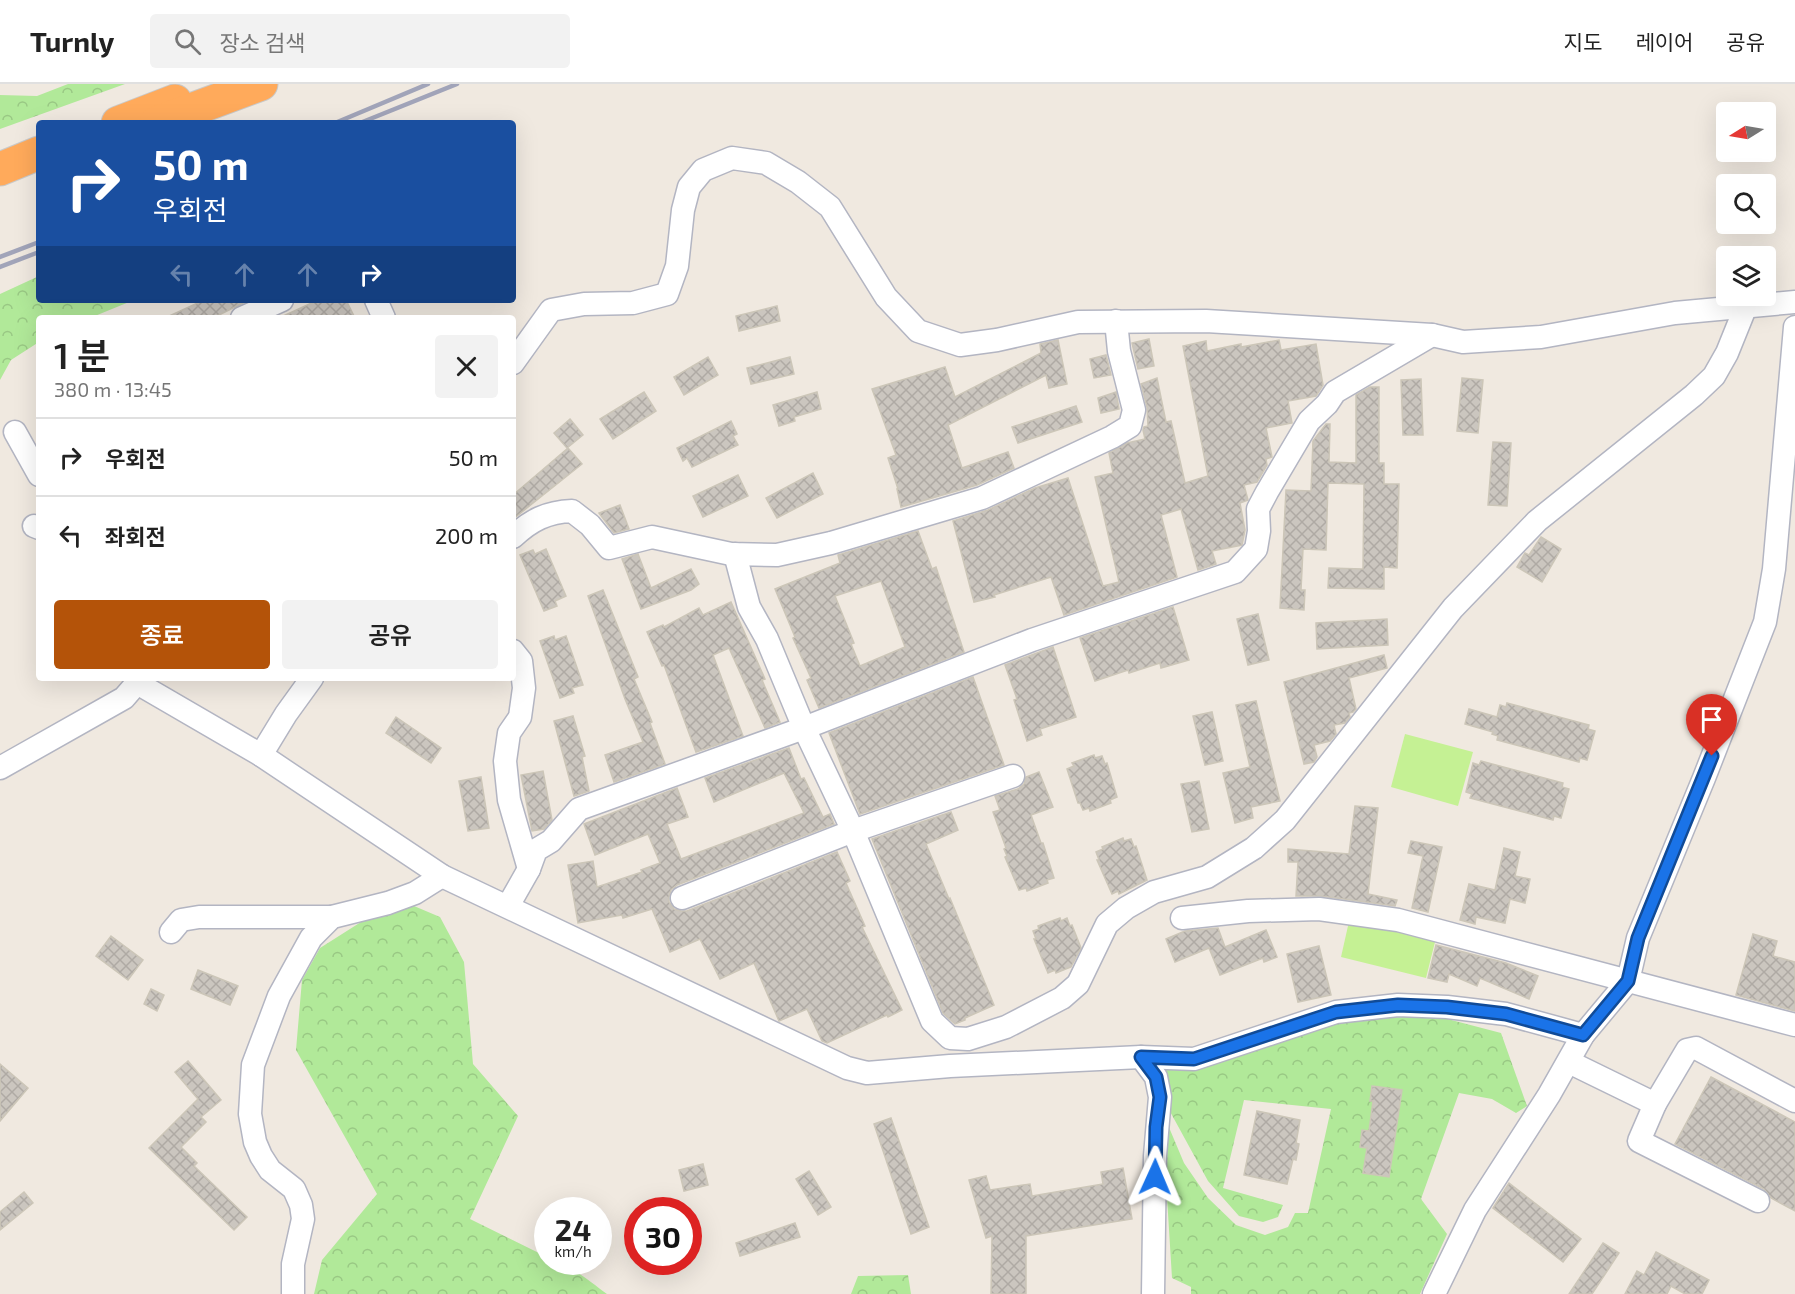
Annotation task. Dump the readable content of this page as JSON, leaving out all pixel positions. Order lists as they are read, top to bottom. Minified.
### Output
{"north":"left","page":{"header":"Turnly","search":"장소 검색","nav":["지도","레이어","공유"],"turn":["50 m","우회전"],"heading":["1 분","380 m · 13:45"],"list":[{"name":"우회전","value":"50 m"},{"name":"좌회전","value":"200 m"}],"buttons":["종료","공유"],"speed":"24 km/h","limit":"30"}}
